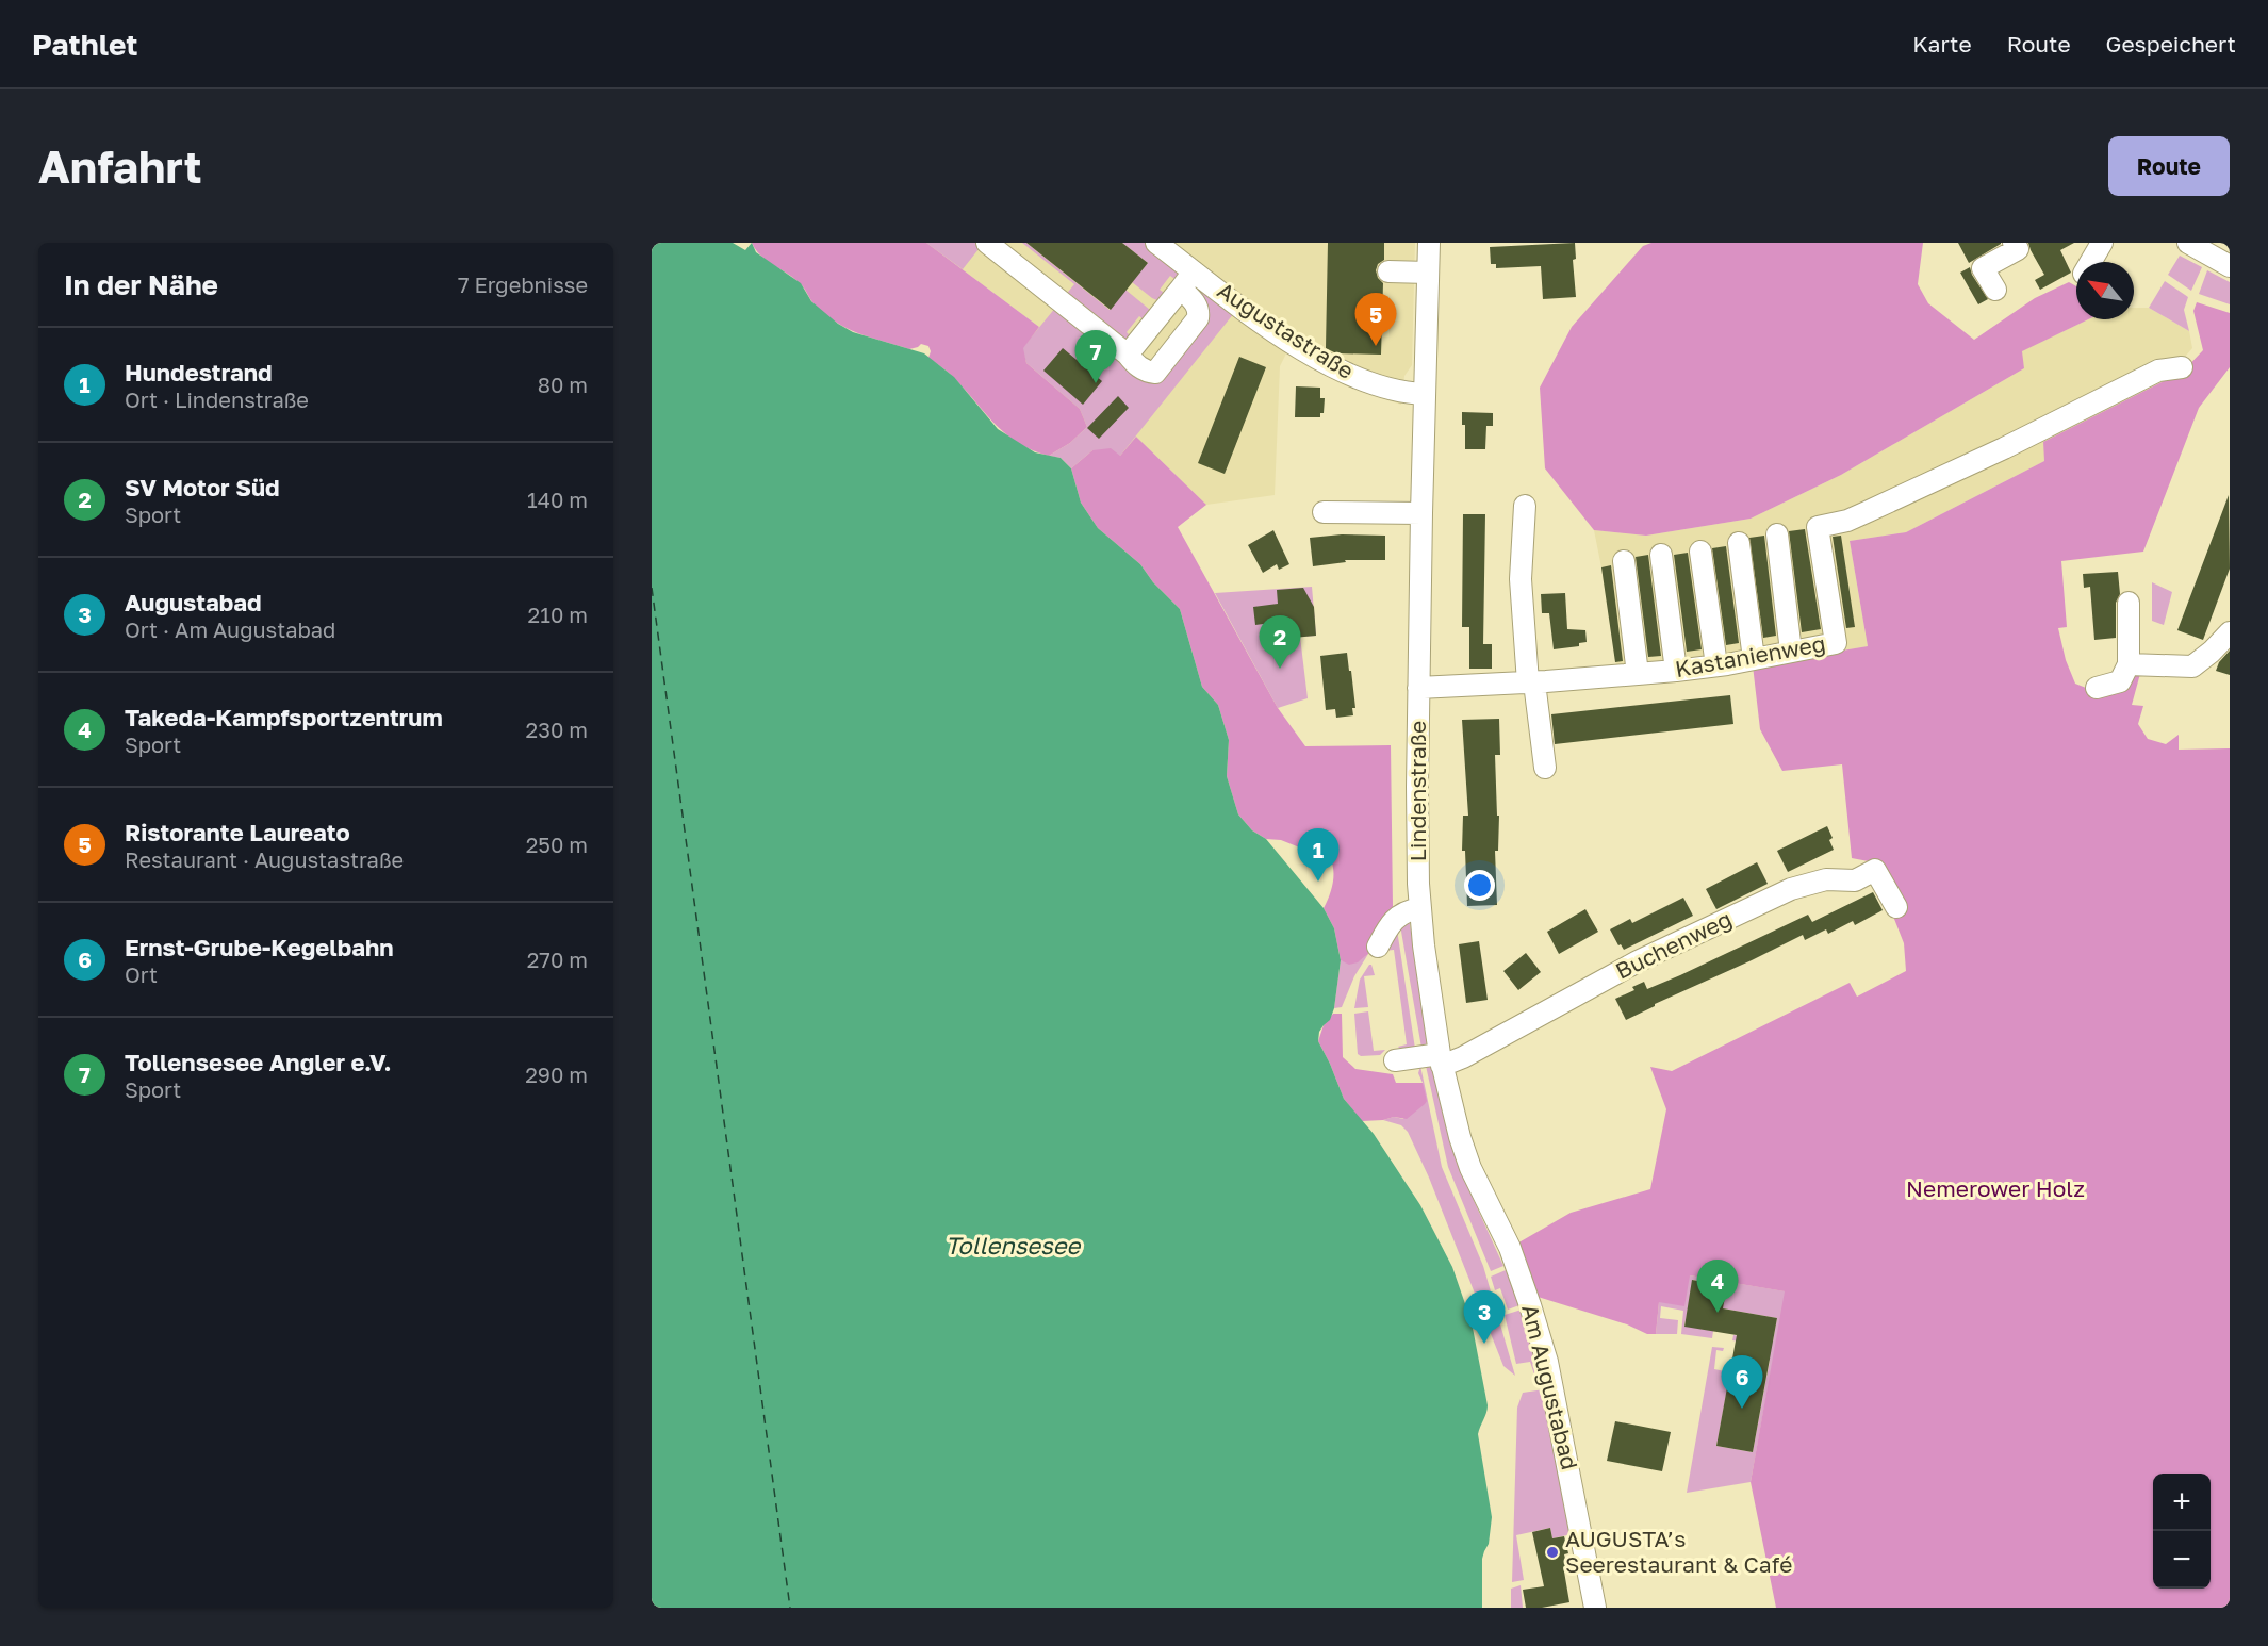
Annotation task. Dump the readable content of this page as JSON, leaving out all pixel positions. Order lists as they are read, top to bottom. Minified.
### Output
{"streets":{"street":["Augustastraße","Kastanienweg","Lindenstraße","Buchenweg","Am Augustabad"]},"crossings":[["Augustastraße","Lindenstraße"],["Kastanienweg","Lindenstraße"],["Lindenstraße","Buchenweg"],["Lindenstraße","Am Augustabad"],["Buchenweg","Am Augustabad"]],"water":["Tollensesee"],"parks":["Nemerower Holz"],"places":["AUGUSTA’s Seerestaurant & Café"],"north":"top left","page":{"header":"Pathlet","nav":["Karte","Route","Gespeichert"],"buttons":"Route","title":"Anfahrt","heading":["In der Nähe","7 Ergebnisse"],"pins":["5","7","2","1","4","3","6"],"list":[{"mark":"1","name":"Hundestrand","note":"Ort · Lindenstraße","value":"80 m"},{"mark":"2","name":"SV Motor Süd","note":"Sport","value":"140 m"},{"mark":"3","name":"Augustabad","note":"Ort · Am Augustabad","value":"210 m"},{"mark":"4","name":"Takeda-Kampfsportzentrum","note":"Sport","value":"230 m"},{"mark":"5","name":"Ristorante Laureato","note":"Restaurant · Augustastraße","value":"250 m"},{"mark":"6","name":"Ernst-Grube-Kegelbahn","note":"Ort","value":"270 m"},{"mark":"7","name":"Tollensesee Angler e.V.","note":"Sport","value":"290 m"}],"map_buttons":["+","−"]}}
